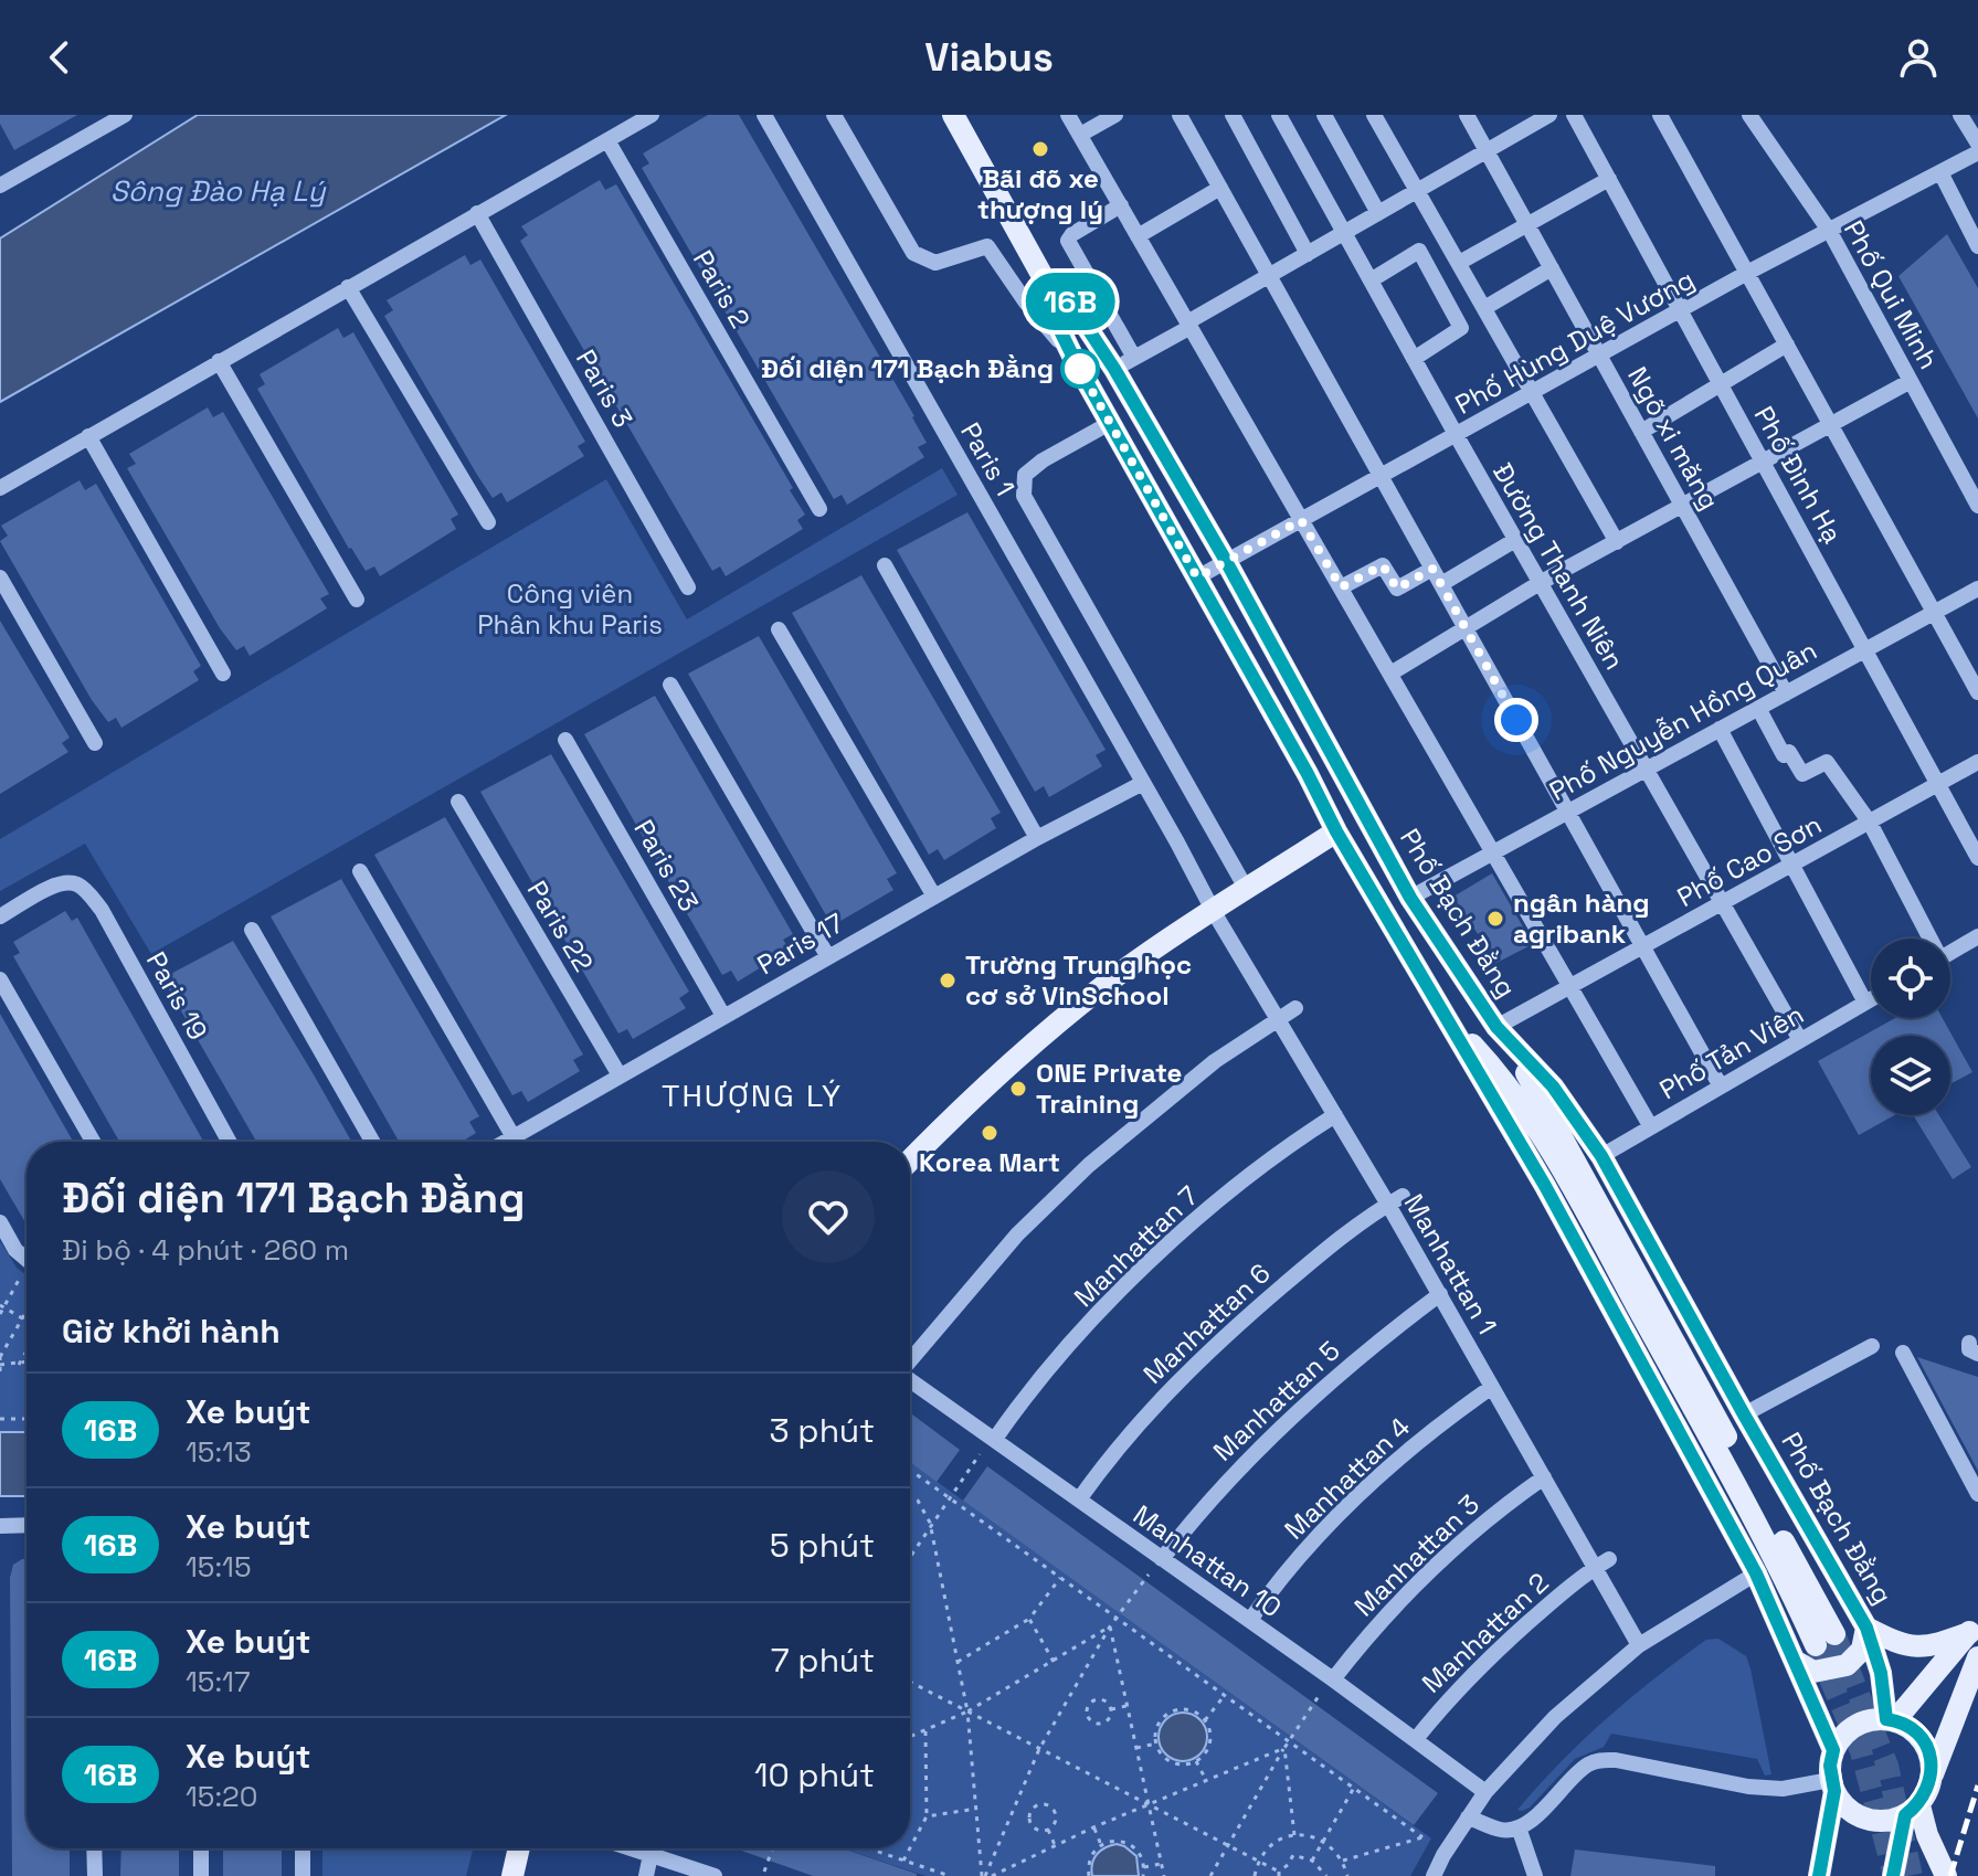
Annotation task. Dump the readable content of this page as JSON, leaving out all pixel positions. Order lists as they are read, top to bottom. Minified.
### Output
{"streets":{"main road":["Phố Bạch Đằng"],"street":["Paris 2","Phố Qui Minh","Phố Hùng Duệ Vương","Paris 3","Ngõ xi măng","Paris 1","Phố Đình Hạ","Đường Thanh Niên","Phố Nguyễn Hồng Quân","Phố Cao Sơn","Paris 23","Paris 22","Paris 17","Paris 19","Phố Tản Viên","Manhattan 7","Manhattan 1","Manhattan 6","Manhattan 5","Manhattan 4","Manhattan 3","Manhattan 10","Manhattan 2"]},"crossings":[["Phố Qui Minh","Phố Hùng Duệ Vương"],["Phố Hùng Duệ Vương","Ngõ xi măng"],["Phố Hùng Duệ Vương","Phố Đình Hạ"],["Phố Hùng Duệ Vương","Đường Thanh Niên"],["Phố Hùng Duệ Vương","Phố Bạch Đằng"],["Ngõ xi măng","Phố Nguyễn Hồng Quân"],["Paris 1","Paris 17"],["Paris 1","Manhattan 1"],["Phố Đình Hạ","Phố Nguyễn Hồng Quân"],["Phố Đình Hạ","Phố Cao Sơn"],["Đường Thanh Niên","Phố Nguyễn Hồng Quân"],["Đường Thanh Niên","Phố Cao Sơn"],["Đường Thanh Niên","Phố Tản Viên"],["Phố Nguyễn Hồng Quân","Phố Bạch Đằng"],["Phố Cao Sơn","Phố Bạch Đằng"],["Paris 23","Paris 17"],["Phố Bạch Đằng","Phố Tản Viên"],["Paris 22","Paris 17"],["Manhattan 7","Manhattan 1"],["Manhattan 7","Manhattan 10"],["Manhattan 1","Manhattan 6"],["Manhattan 1","Manhattan 5"],["Manhattan 1","Manhattan 4"],["Manhattan 1","Manhattan 3"],["Manhattan 1","Manhattan 2"],["Manhattan 6","Manhattan 10"],["Manhattan 5","Manhattan 10"],["Manhattan 4","Manhattan 10"],["Manhattan 3","Manhattan 10"],["Manhattan 10","Manhattan 2"]],"districts":["THƯỢNG LÝ"],"water":["Sông Đào Hạ Lý"],"parks":["Công viên Phân khu Paris"],"places":["Bãi đõ xe thượng lý","Đối diện 171 Bạch Đằng","ngân hàng agribank","Trường Trung học cơ sở VinSchool","ONE Private Training","Korea Mart"],"lines":["bus line 16B"],"page":{"header":"Viabus","on_map":"16B","heading":[["Đối diện 171 Bạch Đằng","Đi bộ · 4 phút · 260 m"],"Giờ khởi hành"],"list":[{"mark":"16B","name":"Xe buýt","note":"15:13","value":"3 phút"},{"mark":"16B","name":"Xe buýt","note":"15:15","value":"5 phút"},{"mark":"16B","name":"Xe buýt","note":"15:17","value":"7 phút"},{"mark":"16B","name":"Xe buýt","note":"15:20","value":"10 phút"}]}}
